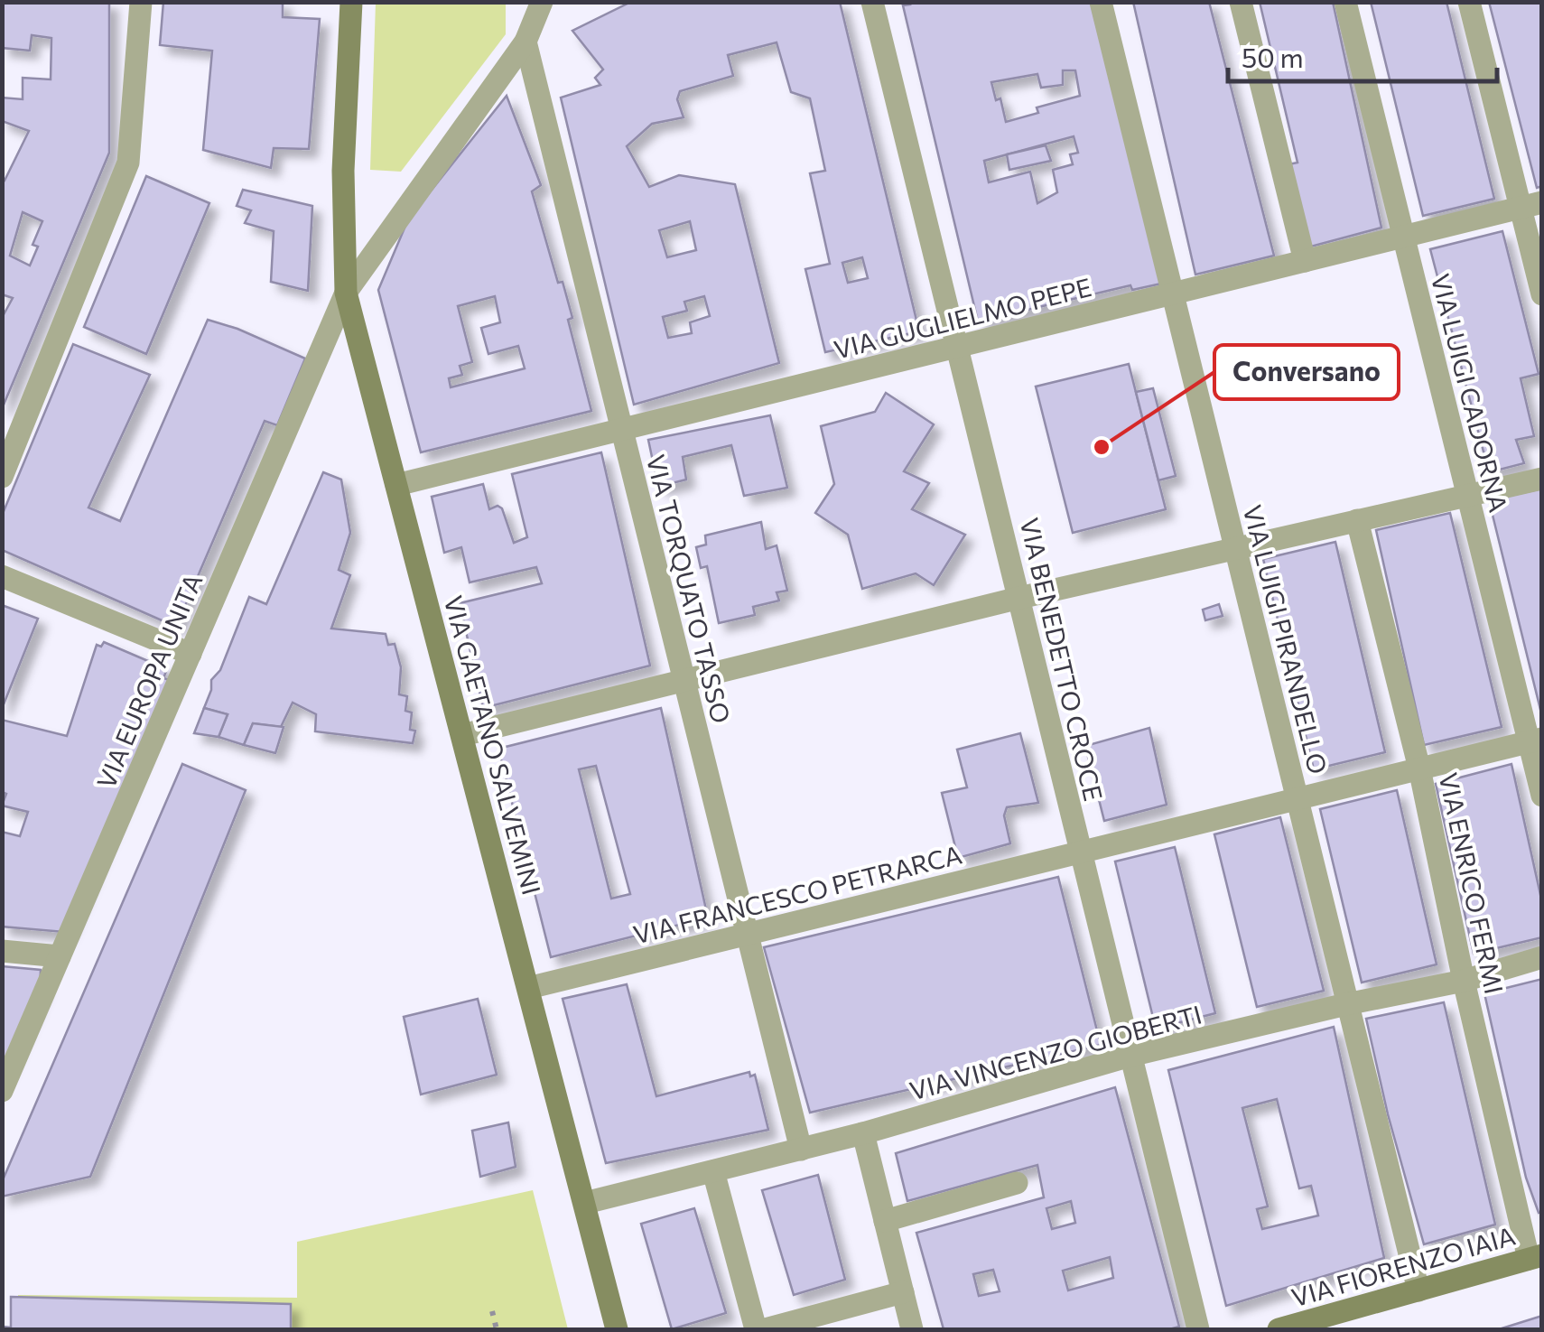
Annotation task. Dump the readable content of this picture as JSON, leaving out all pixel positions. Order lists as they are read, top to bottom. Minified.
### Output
{"streets":{"street":["VIA GUGLIELMO PEPE","VIA LUIGI CADORNA","VIA TORQUATO TASSO","VIA LUIGI PIRANDELLO","VIA BENEDETTO CROCE","VIA EUROPA UNITA","VIA GAETANO SALVEMINI","VIA ENRICO FERMI","VIA FRANCESCO PETRARCA","VIA VINCENZO GIOBERTI","VIA FIORENZO IAIA"]},"crossings":[["VIA GUGLIELMO PEPE","VIA LUIGI CADORNA"],["VIA GUGLIELMO PEPE","VIA TORQUATO TASSO"],["VIA GUGLIELMO PEPE","VIA LUIGI PIRANDELLO"],["VIA GUGLIELMO PEPE","VIA BENEDETTO CROCE"],["VIA GUGLIELMO PEPE","VIA GAETANO SALVEMINI"],["VIA LUIGI CADORNA","VIA FRANCESCO PETRARCA"],["VIA TORQUATO TASSO","VIA EUROPA UNITA"],["VIA TORQUATO TASSO","VIA FRANCESCO PETRARCA"],["VIA TORQUATO TASSO","VIA VINCENZO GIOBERTI"],["VIA LUIGI PIRANDELLO","VIA FRANCESCO PETRARCA"],["VIA LUIGI PIRANDELLO","VIA VINCENZO GIOBERTI"],["VIA LUIGI PIRANDELLO","VIA FIORENZO IAIA"],["VIA BENEDETTO CROCE","VIA FRANCESCO PETRARCA"],["VIA BENEDETTO CROCE","VIA VINCENZO GIOBERTI"],["VIA EUROPA UNITA","VIA GAETANO SALVEMINI"],["VIA GAETANO SALVEMINI","VIA FRANCESCO PETRARCA"],["VIA GAETANO SALVEMINI","VIA VINCENZO GIOBERTI"],["VIA ENRICO FERMI","VIA FRANCESCO PETRARCA"],["VIA ENRICO FERMI","VIA VINCENZO GIOBERTI"],["VIA ENRICO FERMI","VIA FIORENZO IAIA"]],"places":["Conversano"],"scale_bar":"50 m"}
